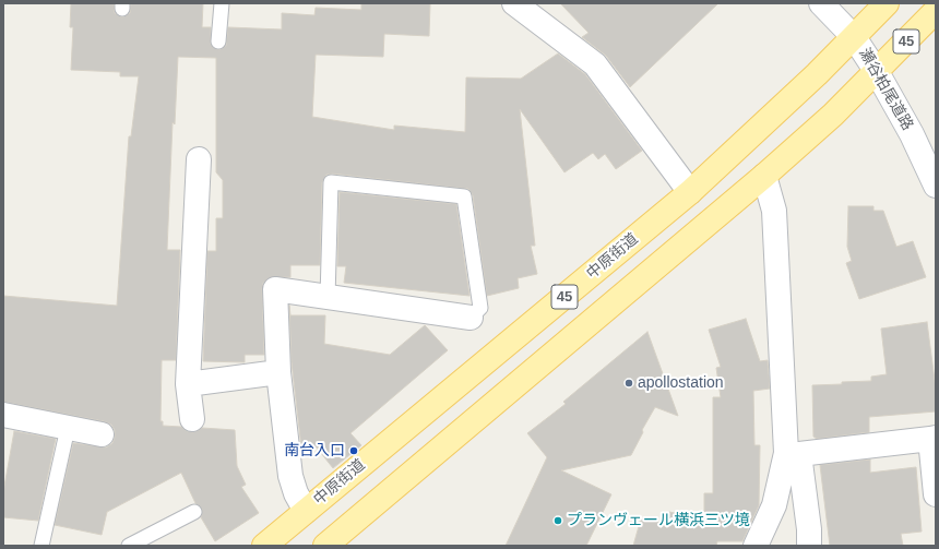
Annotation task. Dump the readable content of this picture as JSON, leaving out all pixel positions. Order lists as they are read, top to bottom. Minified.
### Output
{"streets":{"main road":["45","中原街道"],"street":["瀬谷柏尾道路"]},"crossings":[["45","瀬谷柏尾道路"],["瀬谷柏尾道路","中原街道"]],"places":["apollostation","南台入口","プランヴェール横浜三ツ境"]}
